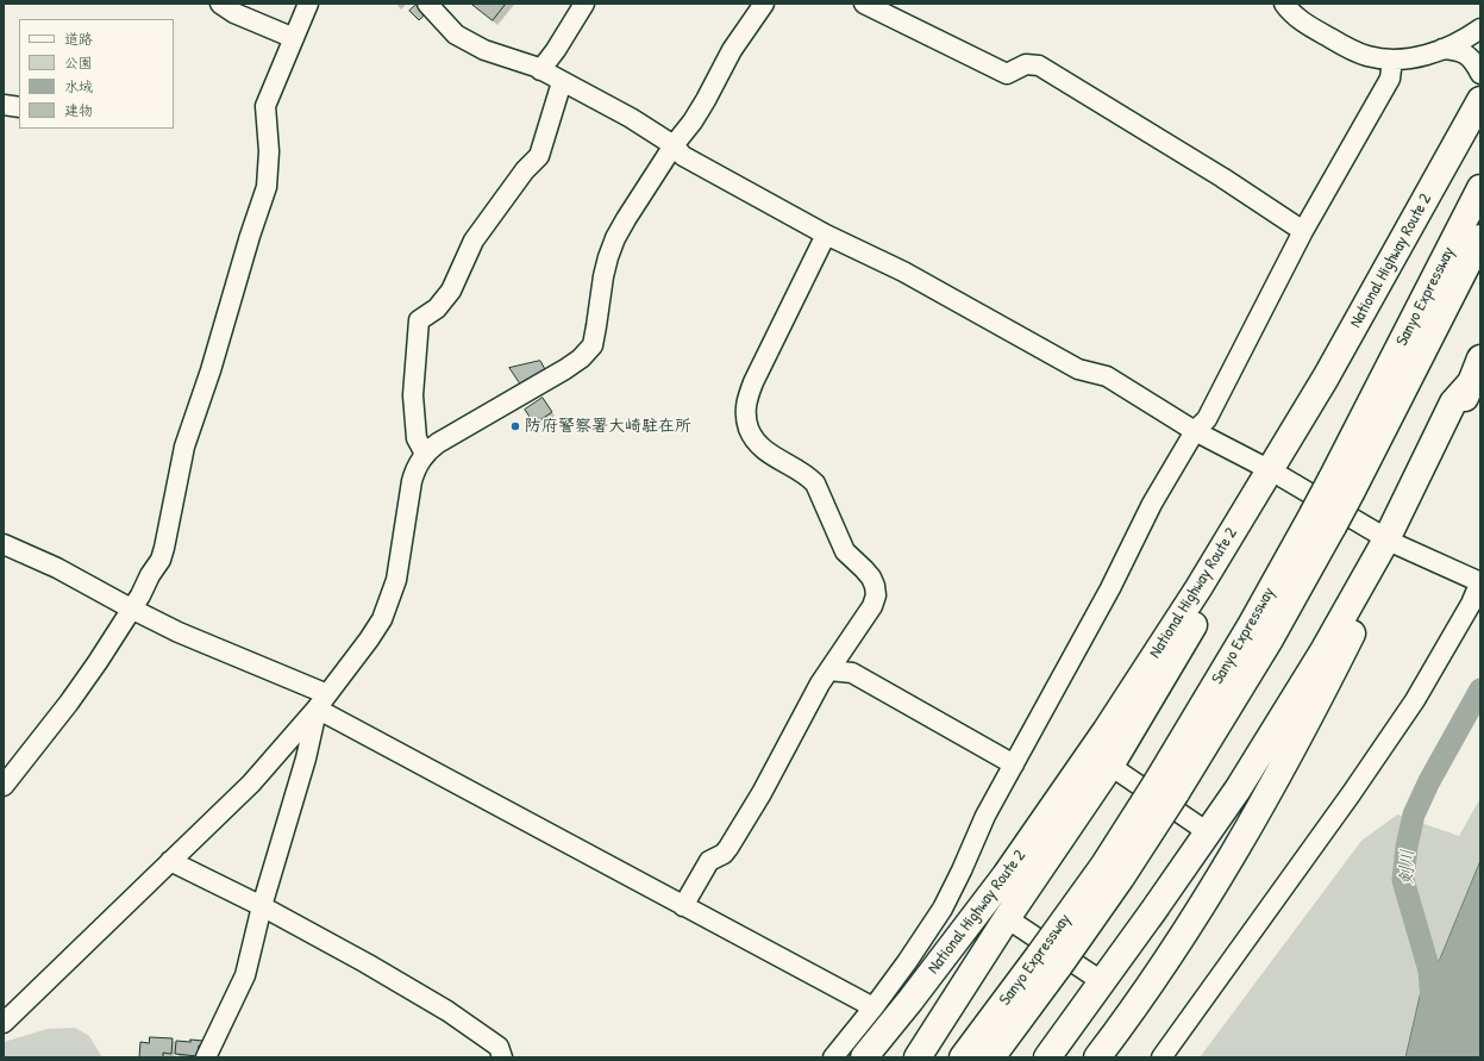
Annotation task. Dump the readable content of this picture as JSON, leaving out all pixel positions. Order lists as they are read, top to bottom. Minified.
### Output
{"streets":{"highway":["National Highway Route 2","Sanyo Expressway"]},"water":["剣川"],"places":["防府警察署大崎駐在所"],"legend":["道路","公園","水域","建物"]}
